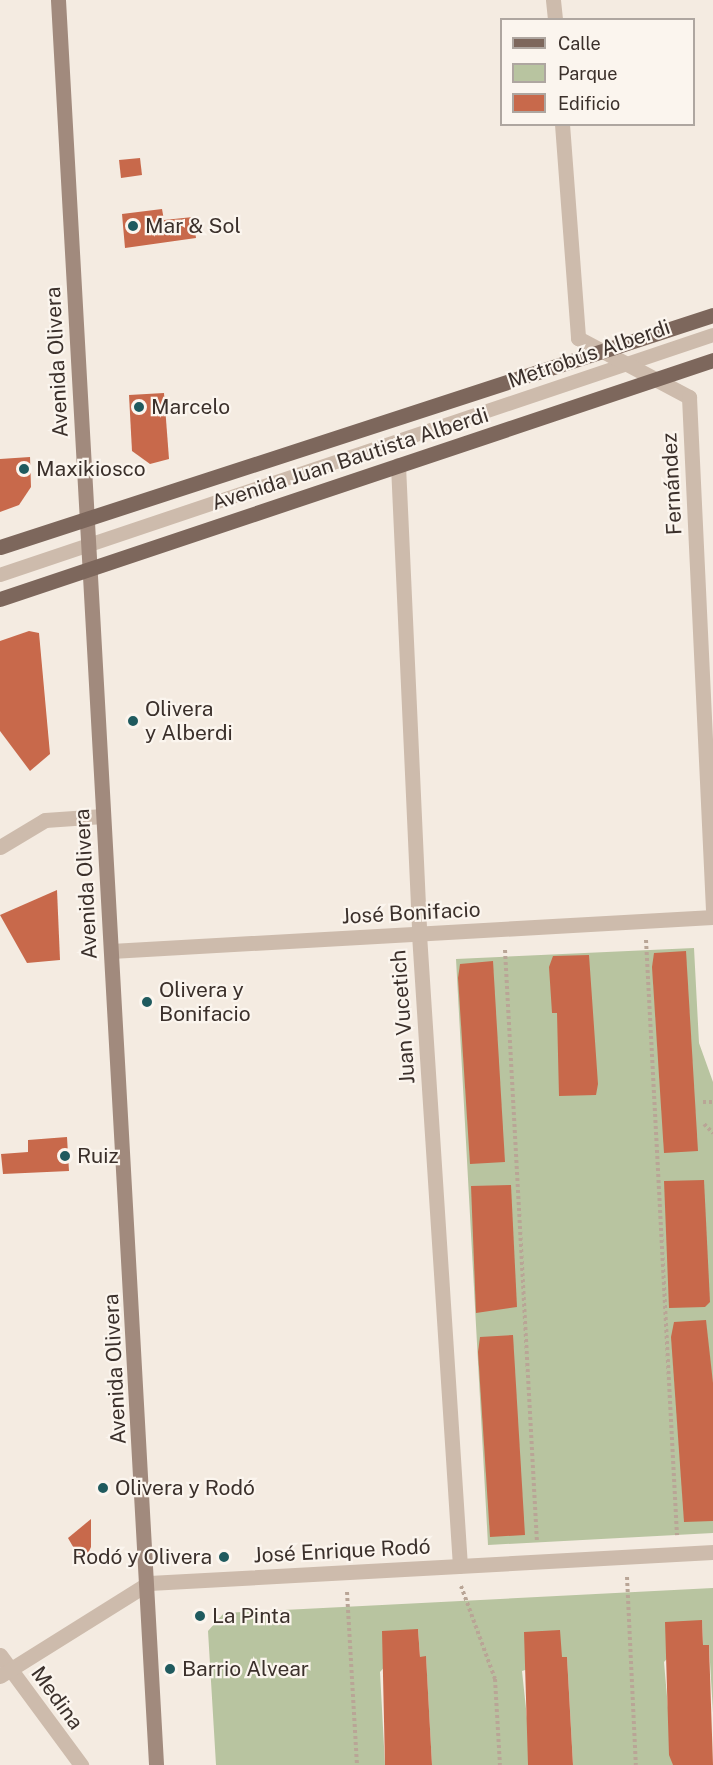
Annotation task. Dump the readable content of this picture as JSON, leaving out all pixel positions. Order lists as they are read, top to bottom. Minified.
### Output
{"streets":{"main road":["Avenida Olivera","Avenida Juan Bautista Alberdi"],"street":["Fernández","José Bonifacio","Juan Vucetich","José Enrique Rodó","Medina"],"lane":["Metrobús Alberdi"]},"crossings":[["Metrobús Alberdi","Avenida Olivera"],["Metrobús Alberdi","Fernández"],["Avenida Olivera","Avenida Juan Bautista Alberdi"],["Avenida Olivera","José Bonifacio"],["Avenida Olivera","José Enrique Rodó"],["Avenida Juan Bautista Alberdi","Fernández"],["Avenida Juan Bautista Alberdi","Juan Vucetich"],["José Bonifacio","Juan Vucetich"],["Juan Vucetich","José Enrique Rodó"],["José Enrique Rodó","Medina"]],"places":["Mar & Sol","Marcelo","Maxikiosco","Olivera y Alberdi","Olivera y Bonifacio","Ruiz","Olivera y Rodó","Rodó y Olivera","La Pinta","Barrio Alvear"],"legend":["Calle","Parque","Edificio"]}
